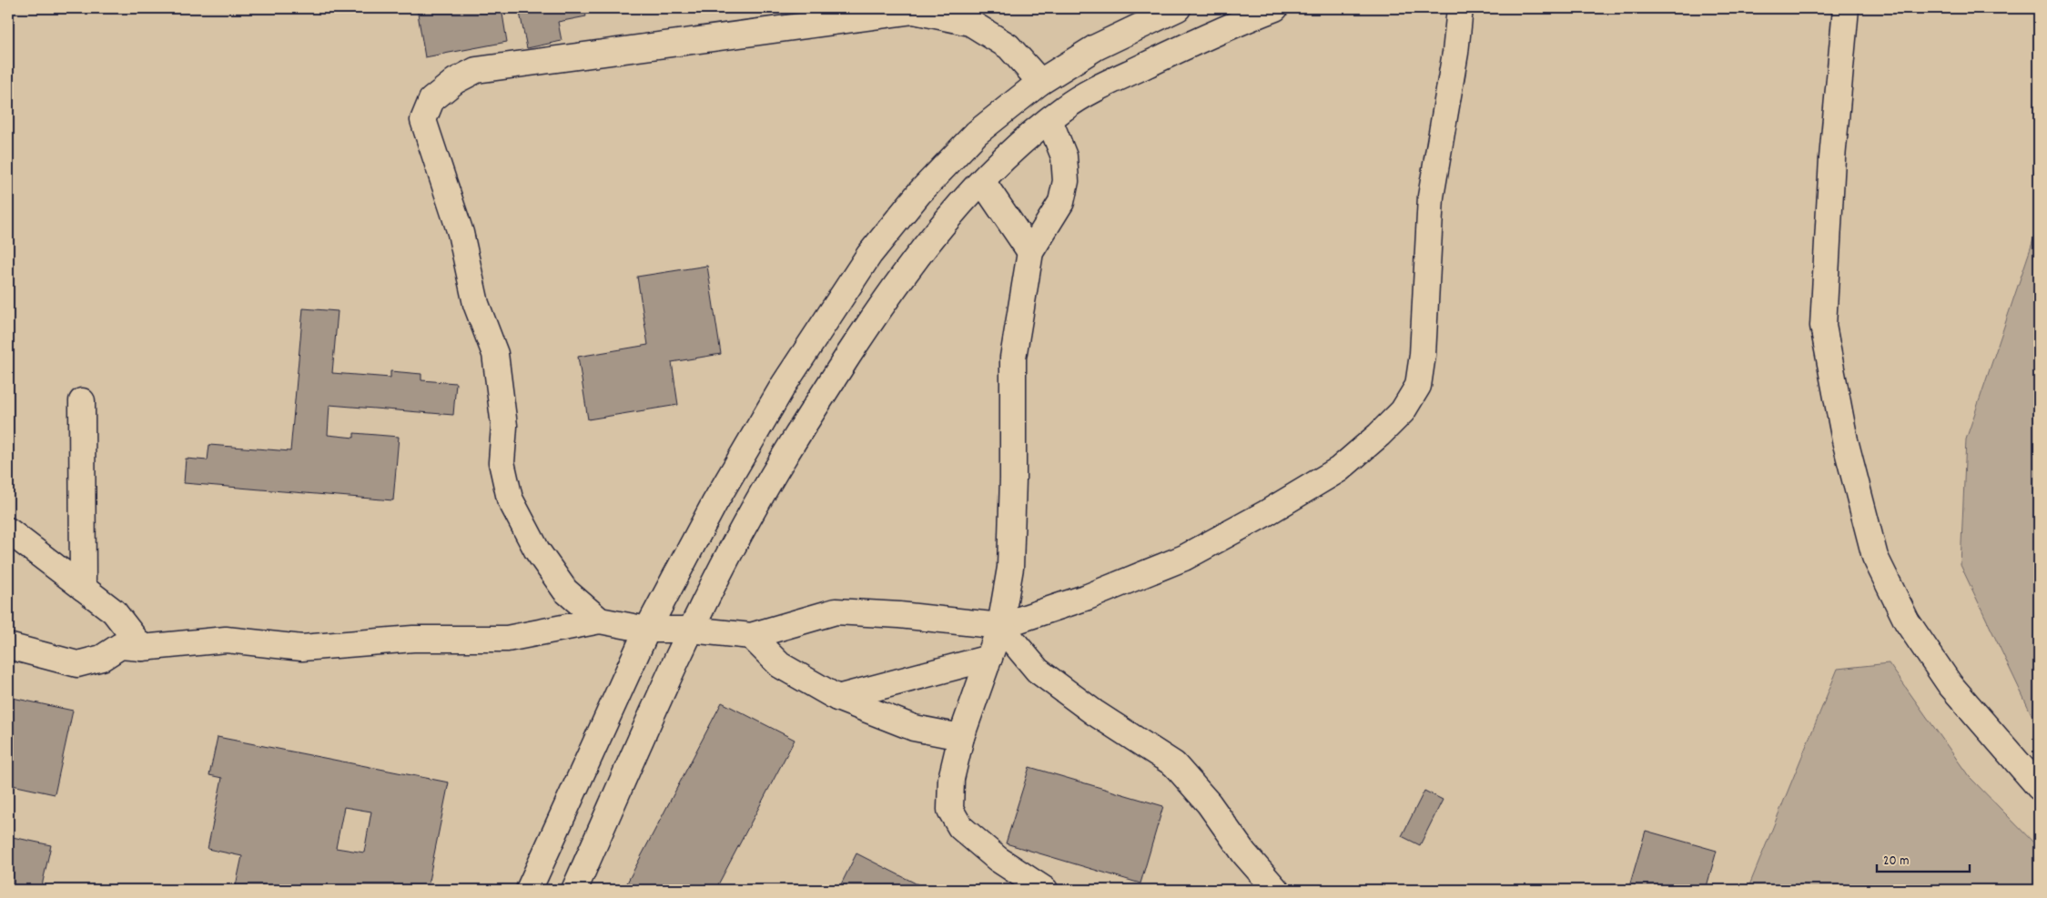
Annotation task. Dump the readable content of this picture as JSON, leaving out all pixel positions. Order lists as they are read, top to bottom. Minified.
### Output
{"scale_bar":"20 m"}
